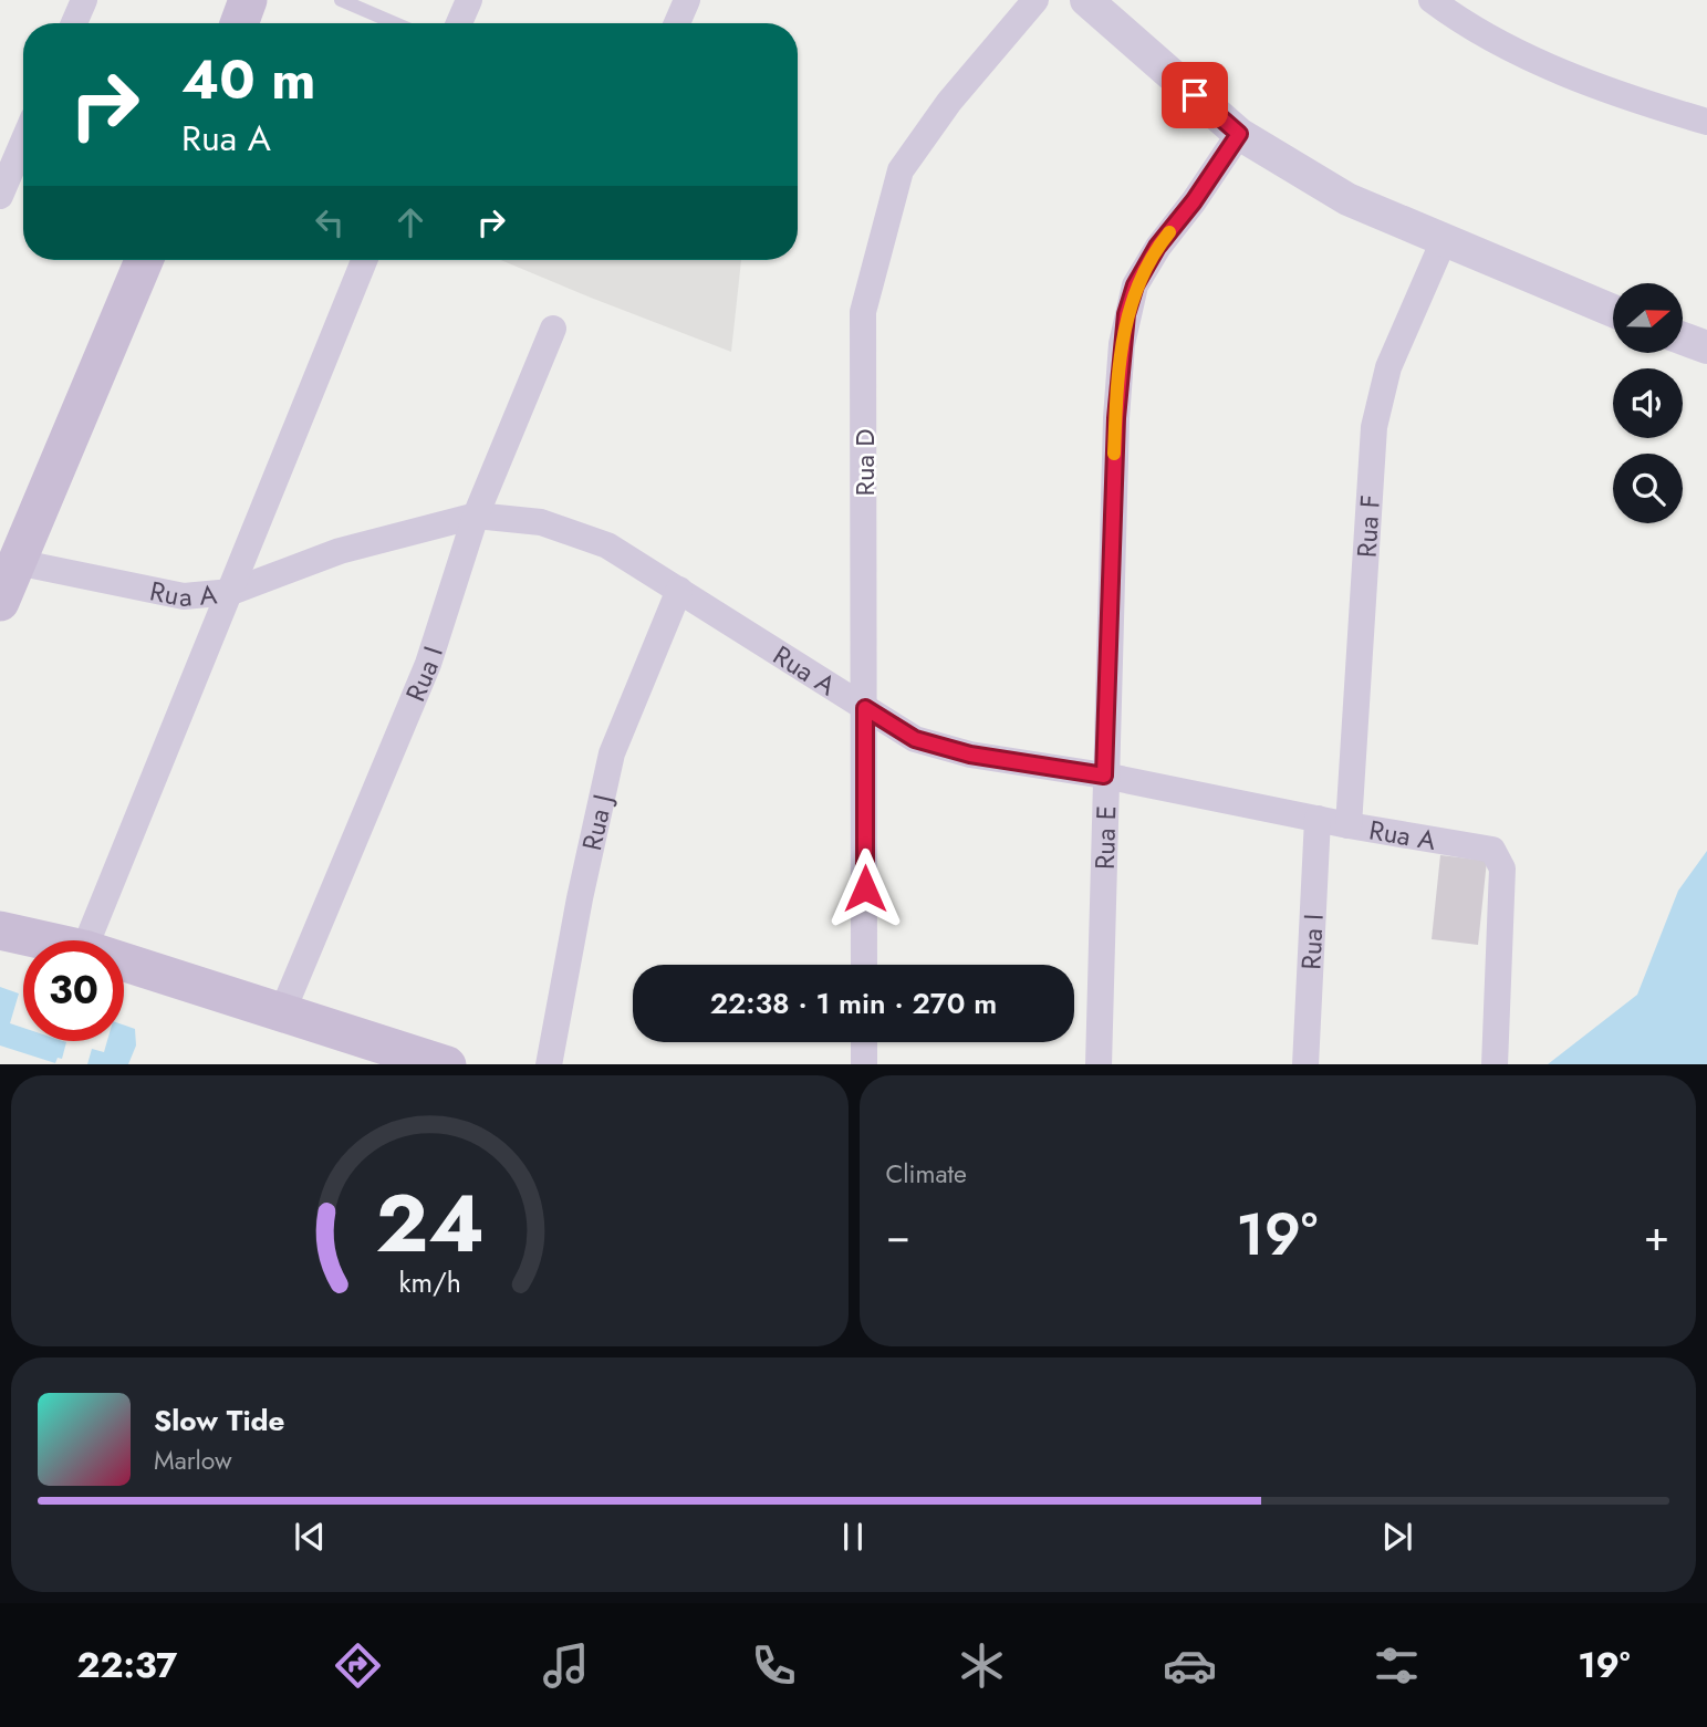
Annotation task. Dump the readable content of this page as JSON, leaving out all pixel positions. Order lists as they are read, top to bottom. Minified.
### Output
{"streets":{"street":["Rua D","Rua F","Rua A","Rua I","Rua J","Rua E"]},"crossings":[["Rua D","Rua A"],["Rua F","Rua A"],["Rua A","Rua I"],["Rua A","Rua J"],["Rua A","Rua E"]],"north":"right","page":{"turn":["40 m","Rua A"],"limit":"30","trip":"22:38 · 1 min · 270 m","tile":"Climate","heat":["−","19°","+"],"song":["Slow Tide","Marlow"],"tabs":["22:37","19°"],"gauge":["24","km/h"]}}
